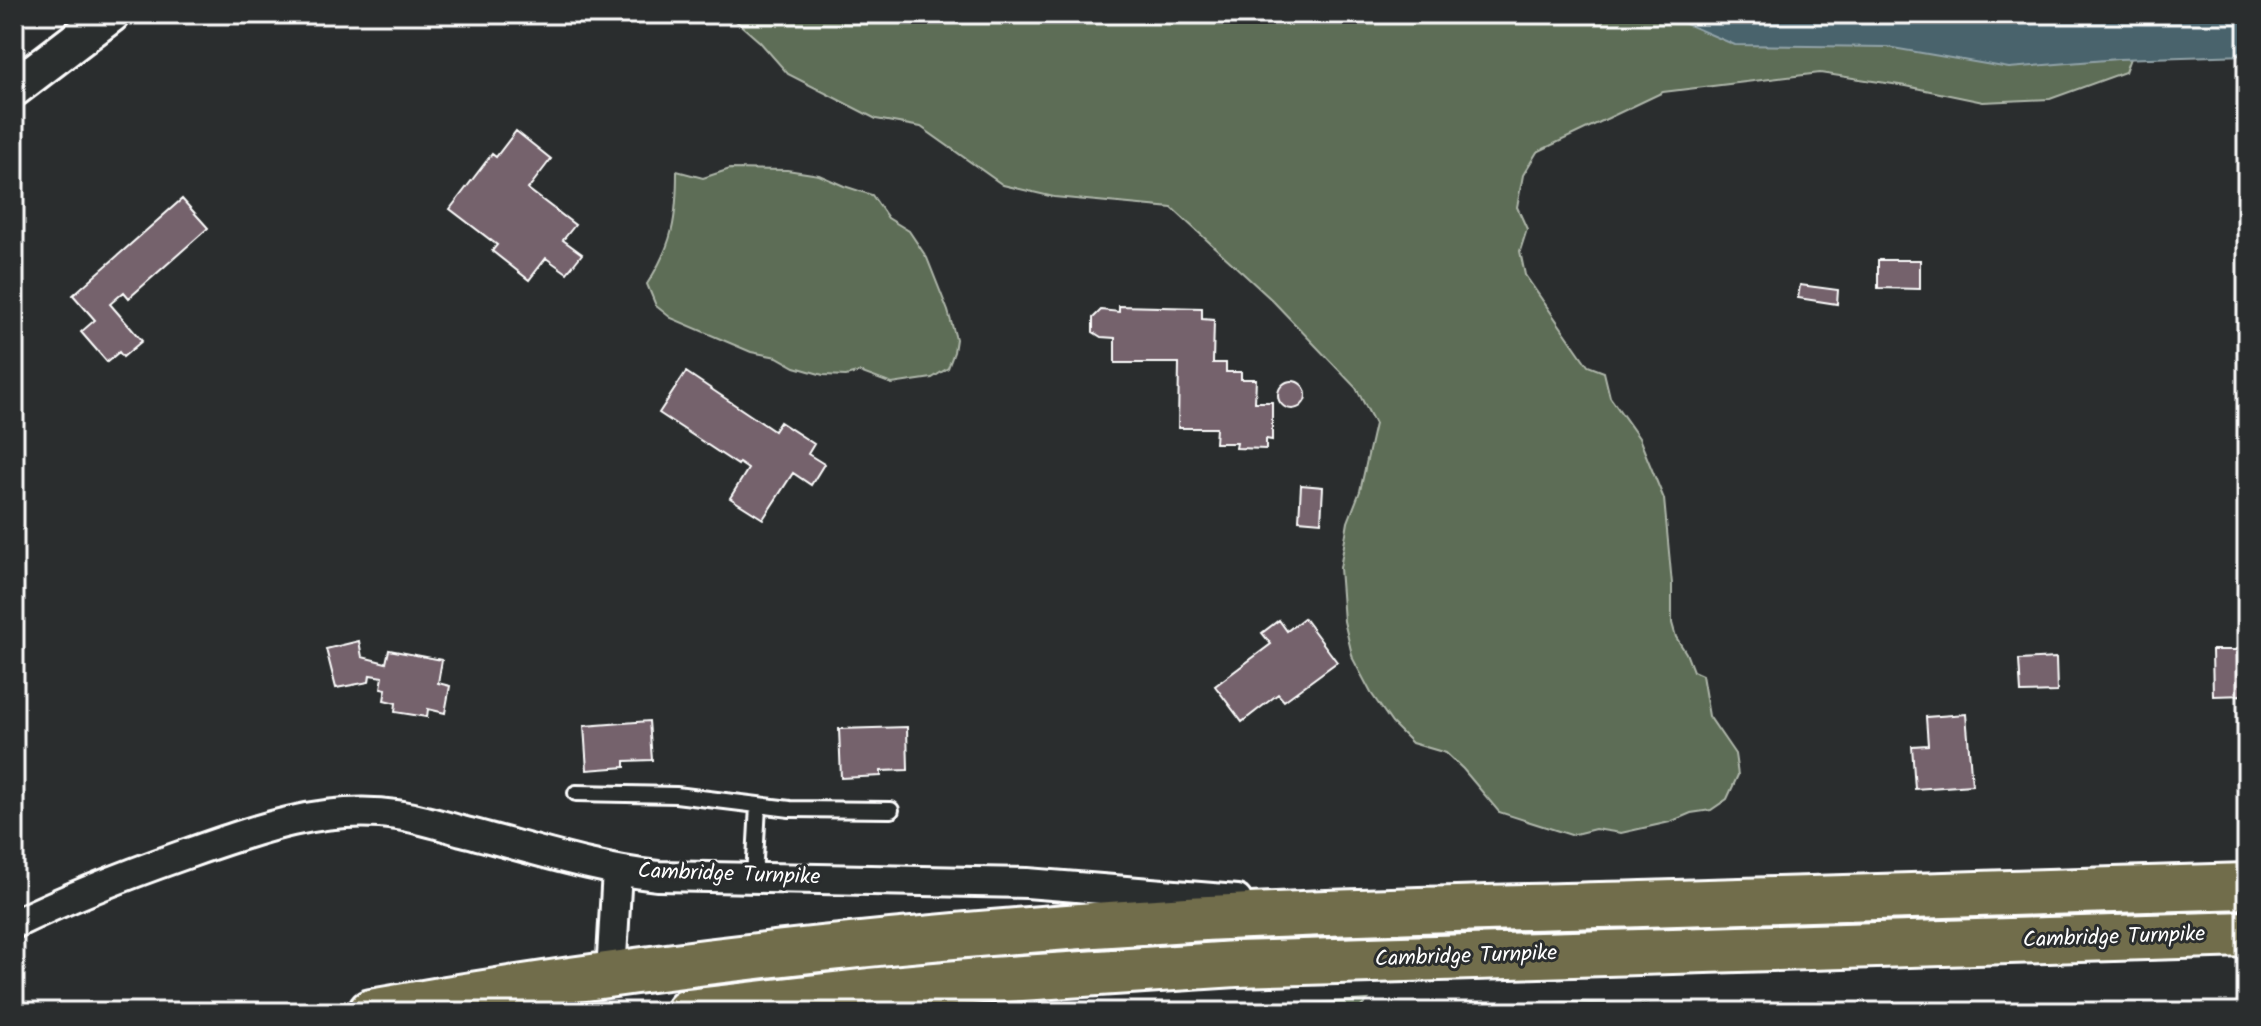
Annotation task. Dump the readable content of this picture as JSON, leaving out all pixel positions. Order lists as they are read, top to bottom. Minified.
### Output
{"streets":{"highway":["Cambridge Turnpike"]}}
